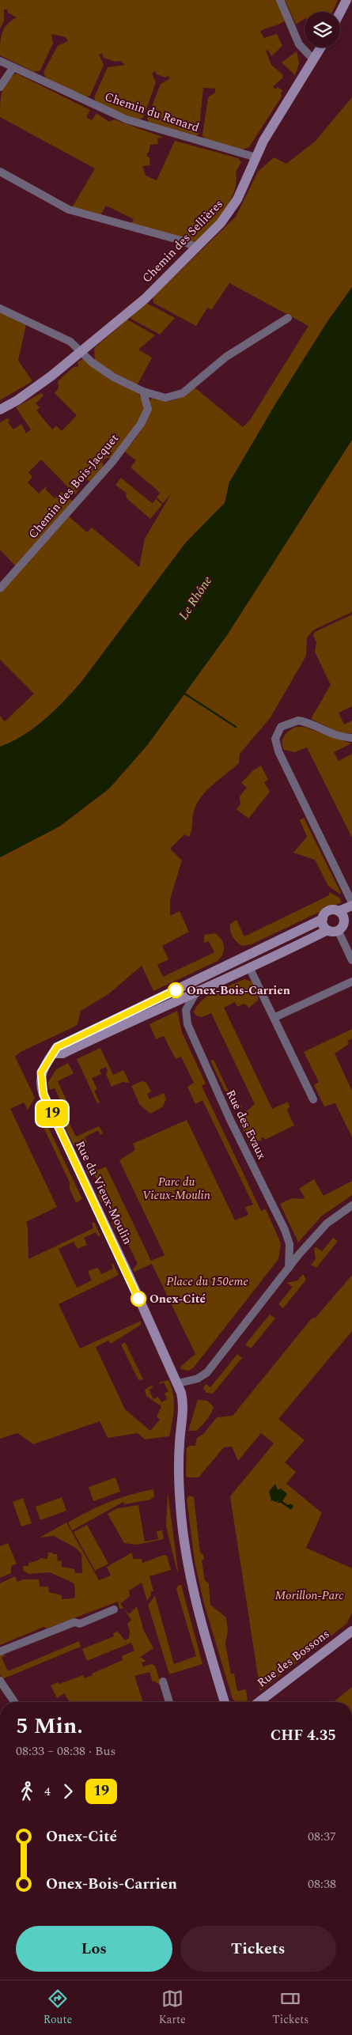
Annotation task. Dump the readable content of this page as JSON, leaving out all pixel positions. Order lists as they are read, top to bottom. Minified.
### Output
{"streets":{"street":["Chemin du Renard","Chemin des Sellières","Chemin des Bois-Jacquet","Rue des Evaux","Rue du Vieux-Moulin","Rue des Bossons"]},"crossings":[["Chemin du Renard","Chemin des Sellières"]],"water":["Le Rhône"],"parks":["Parc du Vieux-Moulin","Place du 150eme","Morillon-Parc"],"places":["Onex-Bois-Carrien","Onex-Cité"],"lines":["bus line 19"],"page":{"on_map":"19","heading":["5 Min.","08:33 – 08:38 · Bus","CHF 4.35"],"legs":["4","19"],"list":[{"name":"Onex-Cité","value":"08:37"},{"name":"Onex-Bois-Carrien","value":"08:38"}],"buttons":["Los","Tickets"],"tabs":["Route","Karte","Tickets"]}}
